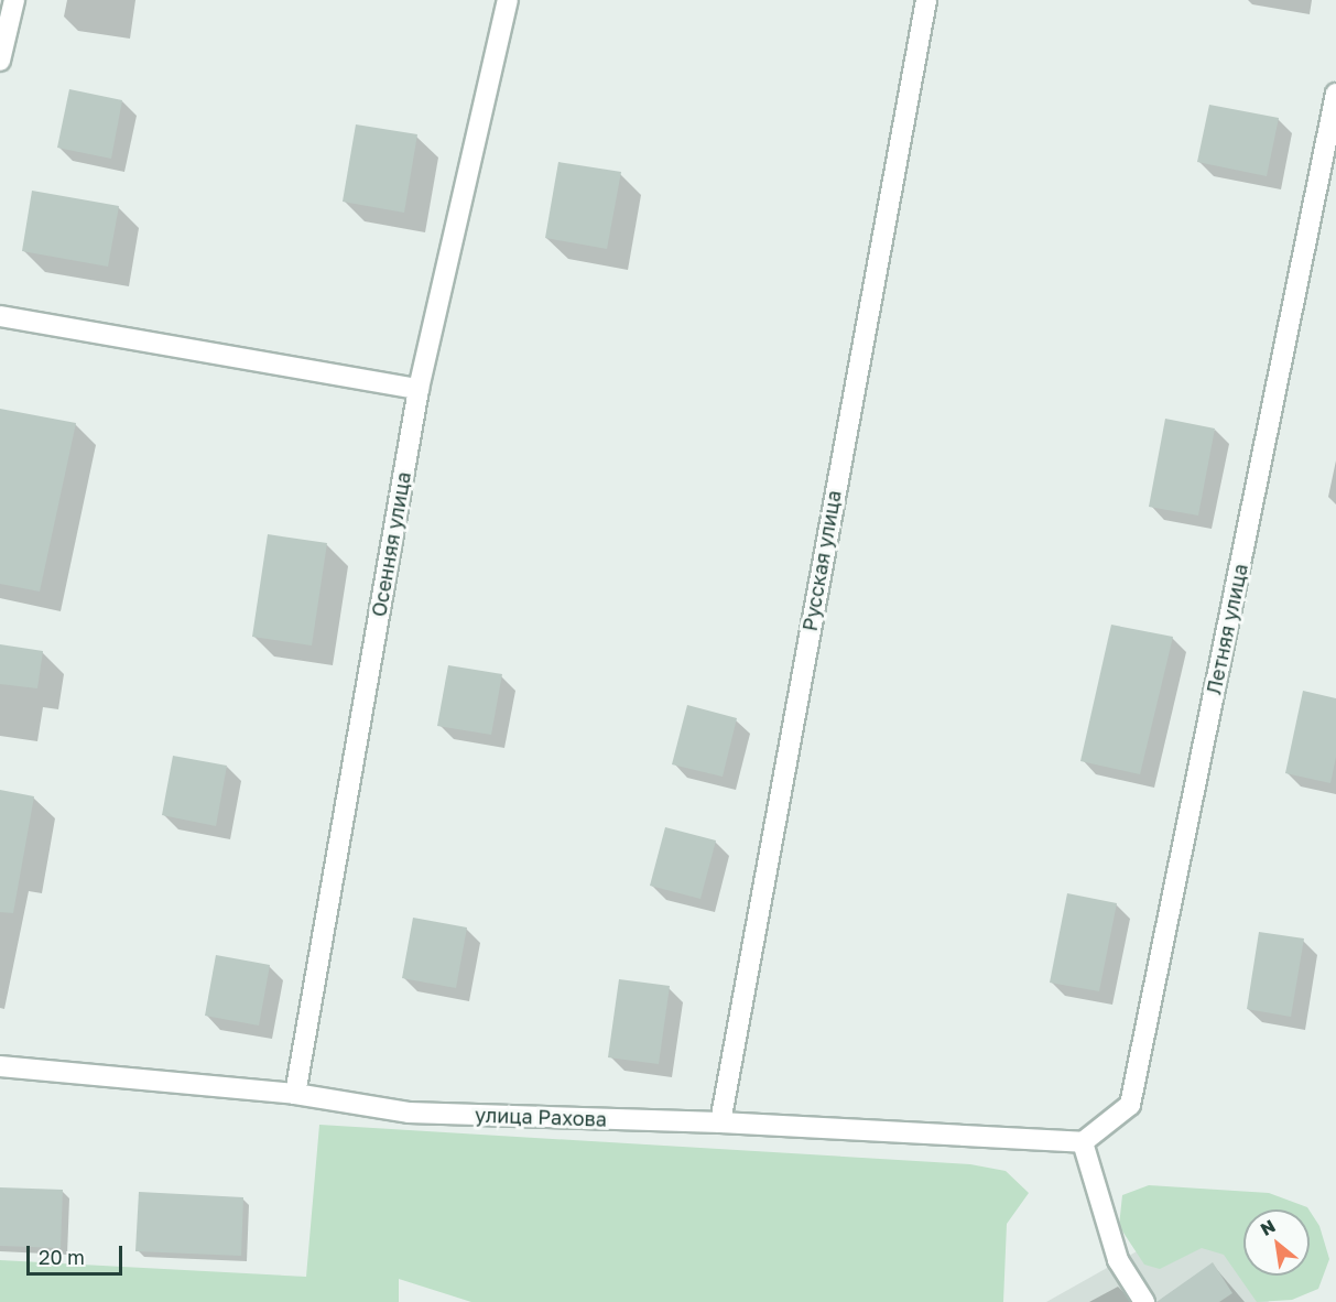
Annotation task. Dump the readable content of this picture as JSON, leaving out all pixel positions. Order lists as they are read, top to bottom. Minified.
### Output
{"streets":{"street":["Осенняя улица","Русская улица","Летняя улица","улица Рахова"]},"crossings":[["Осенняя улица","улица Рахова"],["Русская улица","улица Рахова"],["Летняя улица","улица Рахова"]],"scale_bar":"20 m","north":"top left"}
